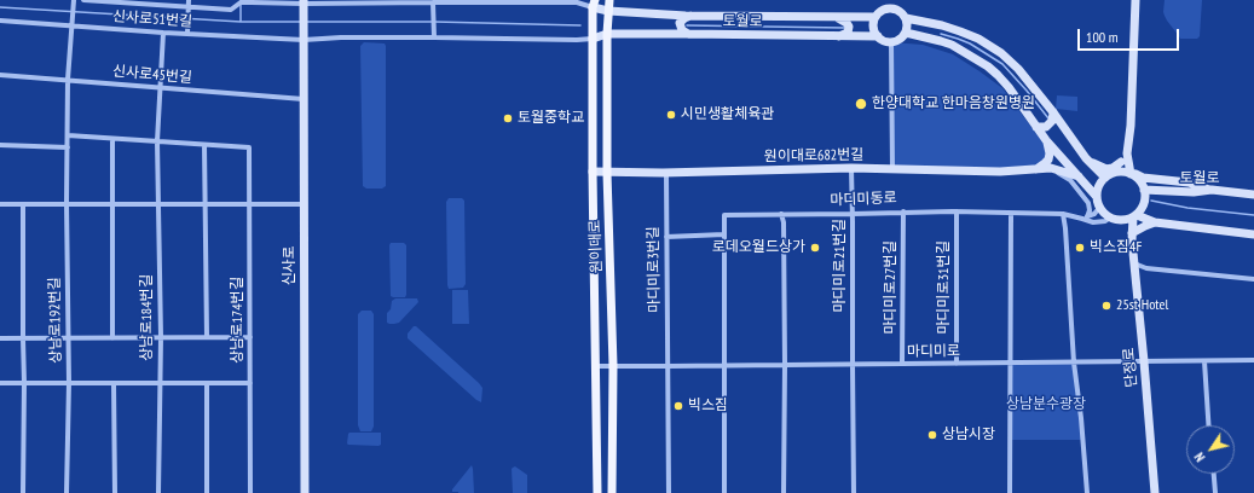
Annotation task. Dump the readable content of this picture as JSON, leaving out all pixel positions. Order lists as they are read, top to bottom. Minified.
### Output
{"streets":{"main road":["원이대로"],"street":["신사로51번길","토월로","신사로45번길","원이대로682번길","마디미동로","신사로","마디미로21번길","마디미로3번길","마디미로27번길","마디미로31번길","상남로184번길","상남로192번길","상남로174번길","마디미로","단정로"]},"crossings":[["신사로51번길","토월로"],["신사로51번길","원이대로"],["신사로51번길","신사로"],["신사로51번길","상남로184번길"],["신사로51번길","상남로192번길"],["토월로","마디미동로"],["토월로","원이대로"],["토월로","단정로"],["신사로45번길","신사로"],["신사로45번길","상남로184번길"],["신사로45번길","상남로192번길"],["원이대로682번길","원이대로"],["원이대로682번길","마디미로21번길"],["원이대로682번길","마디미로3번길"],["마디미동로","마디미로21번길"],["마디미동로","마디미로27번길"],["마디미동로","마디미로31번길"],["마디미동로","단정로"],["원이대로","마디미로"],["마디미로21번길","마디미로"],["마디미로3번길","마디미로"],["마디미로27번길","마디미로"],["마디미로31번길","마디미로"],["마디미로","단정로"]],"parks":["상남분수광장"],"places":["한양대학교 한마음창원병원","시민생활체육관","토월중학교","로데오월드상가","빅스짐4F","25st Hotel","빅스짐","상남시장"],"scale_bar":"100 m","north":"bottom left"}
